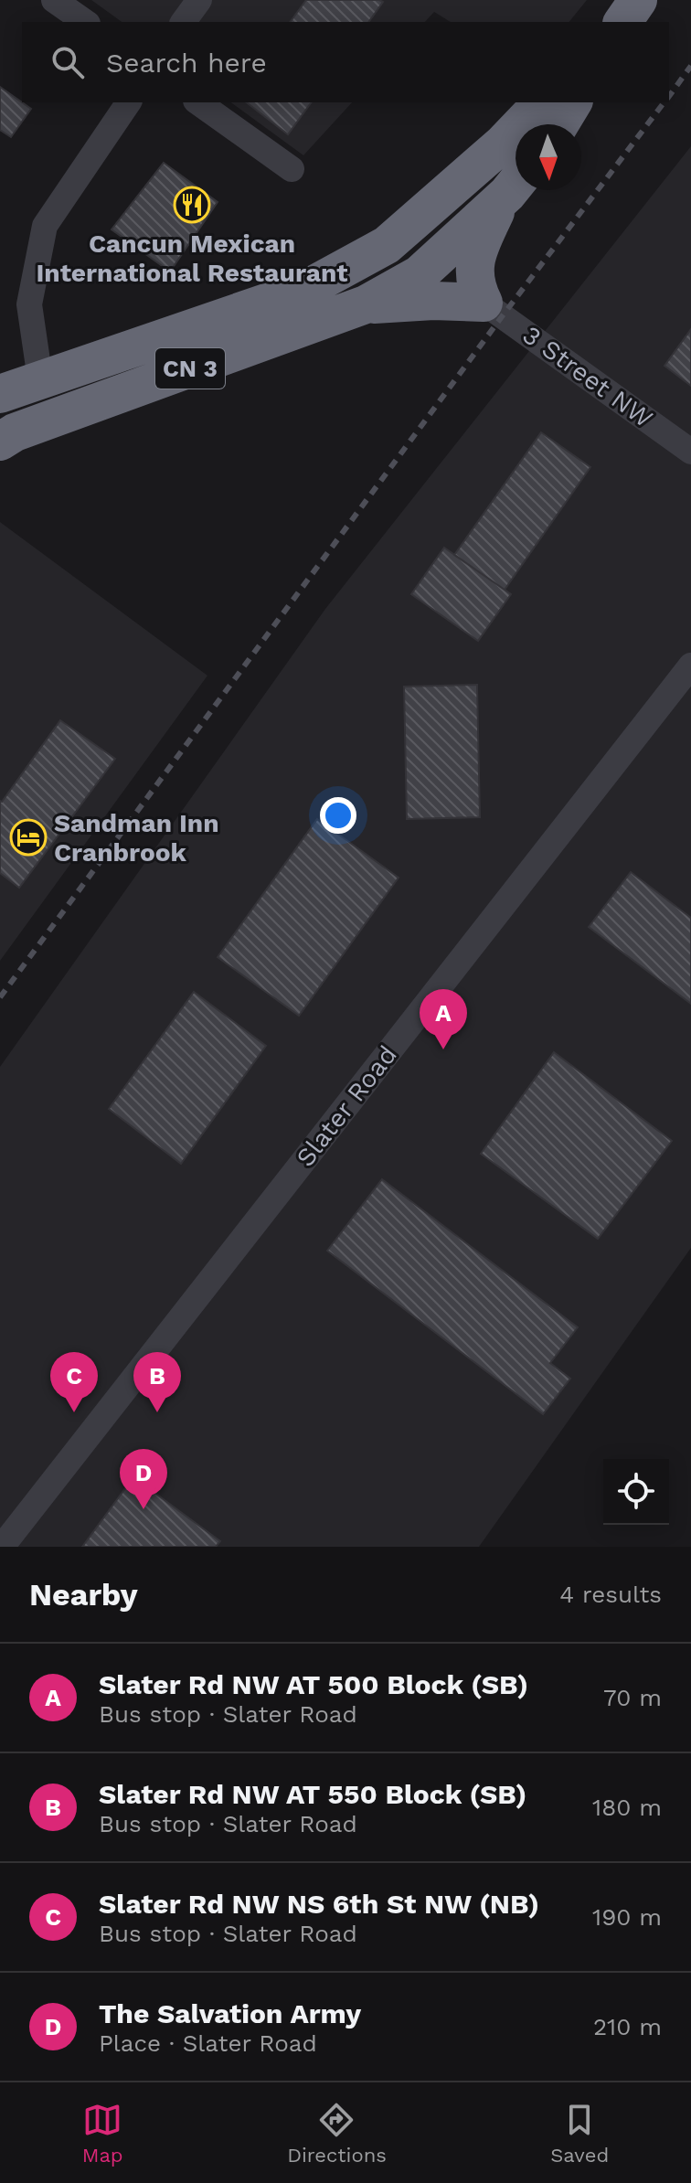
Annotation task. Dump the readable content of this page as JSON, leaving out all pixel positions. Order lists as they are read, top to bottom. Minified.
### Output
{"streets":{"highway":["CN 3"],"street":["3 Street NW","Slater Road"]},"places":{"restaurant":["Cancun Mexican International Restaurant"],"hotel":["Sandman Inn Cranbrook"]},"north":"bottom","page":{"search":"Search here","pins":["A","B","C","D"],"heading":["Nearby","4 results"],"list":[{"mark":"A","name":"Slater Rd NW AT 500 Block (SB)","note":"Bus stop · Slater Road","value":"70 m"},{"mark":"B","name":"Slater Rd NW AT 550 Block (SB)","note":"Bus stop · Slater Road","value":"180 m"},{"mark":"C","name":"Slater Rd NW NS 6th St NW (NB)","note":"Bus stop · Slater Road","value":"190 m"},{"mark":"D","name":"The Salvation Army","note":"Place · Slater Road","value":"210 m"}],"nav":["Map","Directions","Saved"]}}
